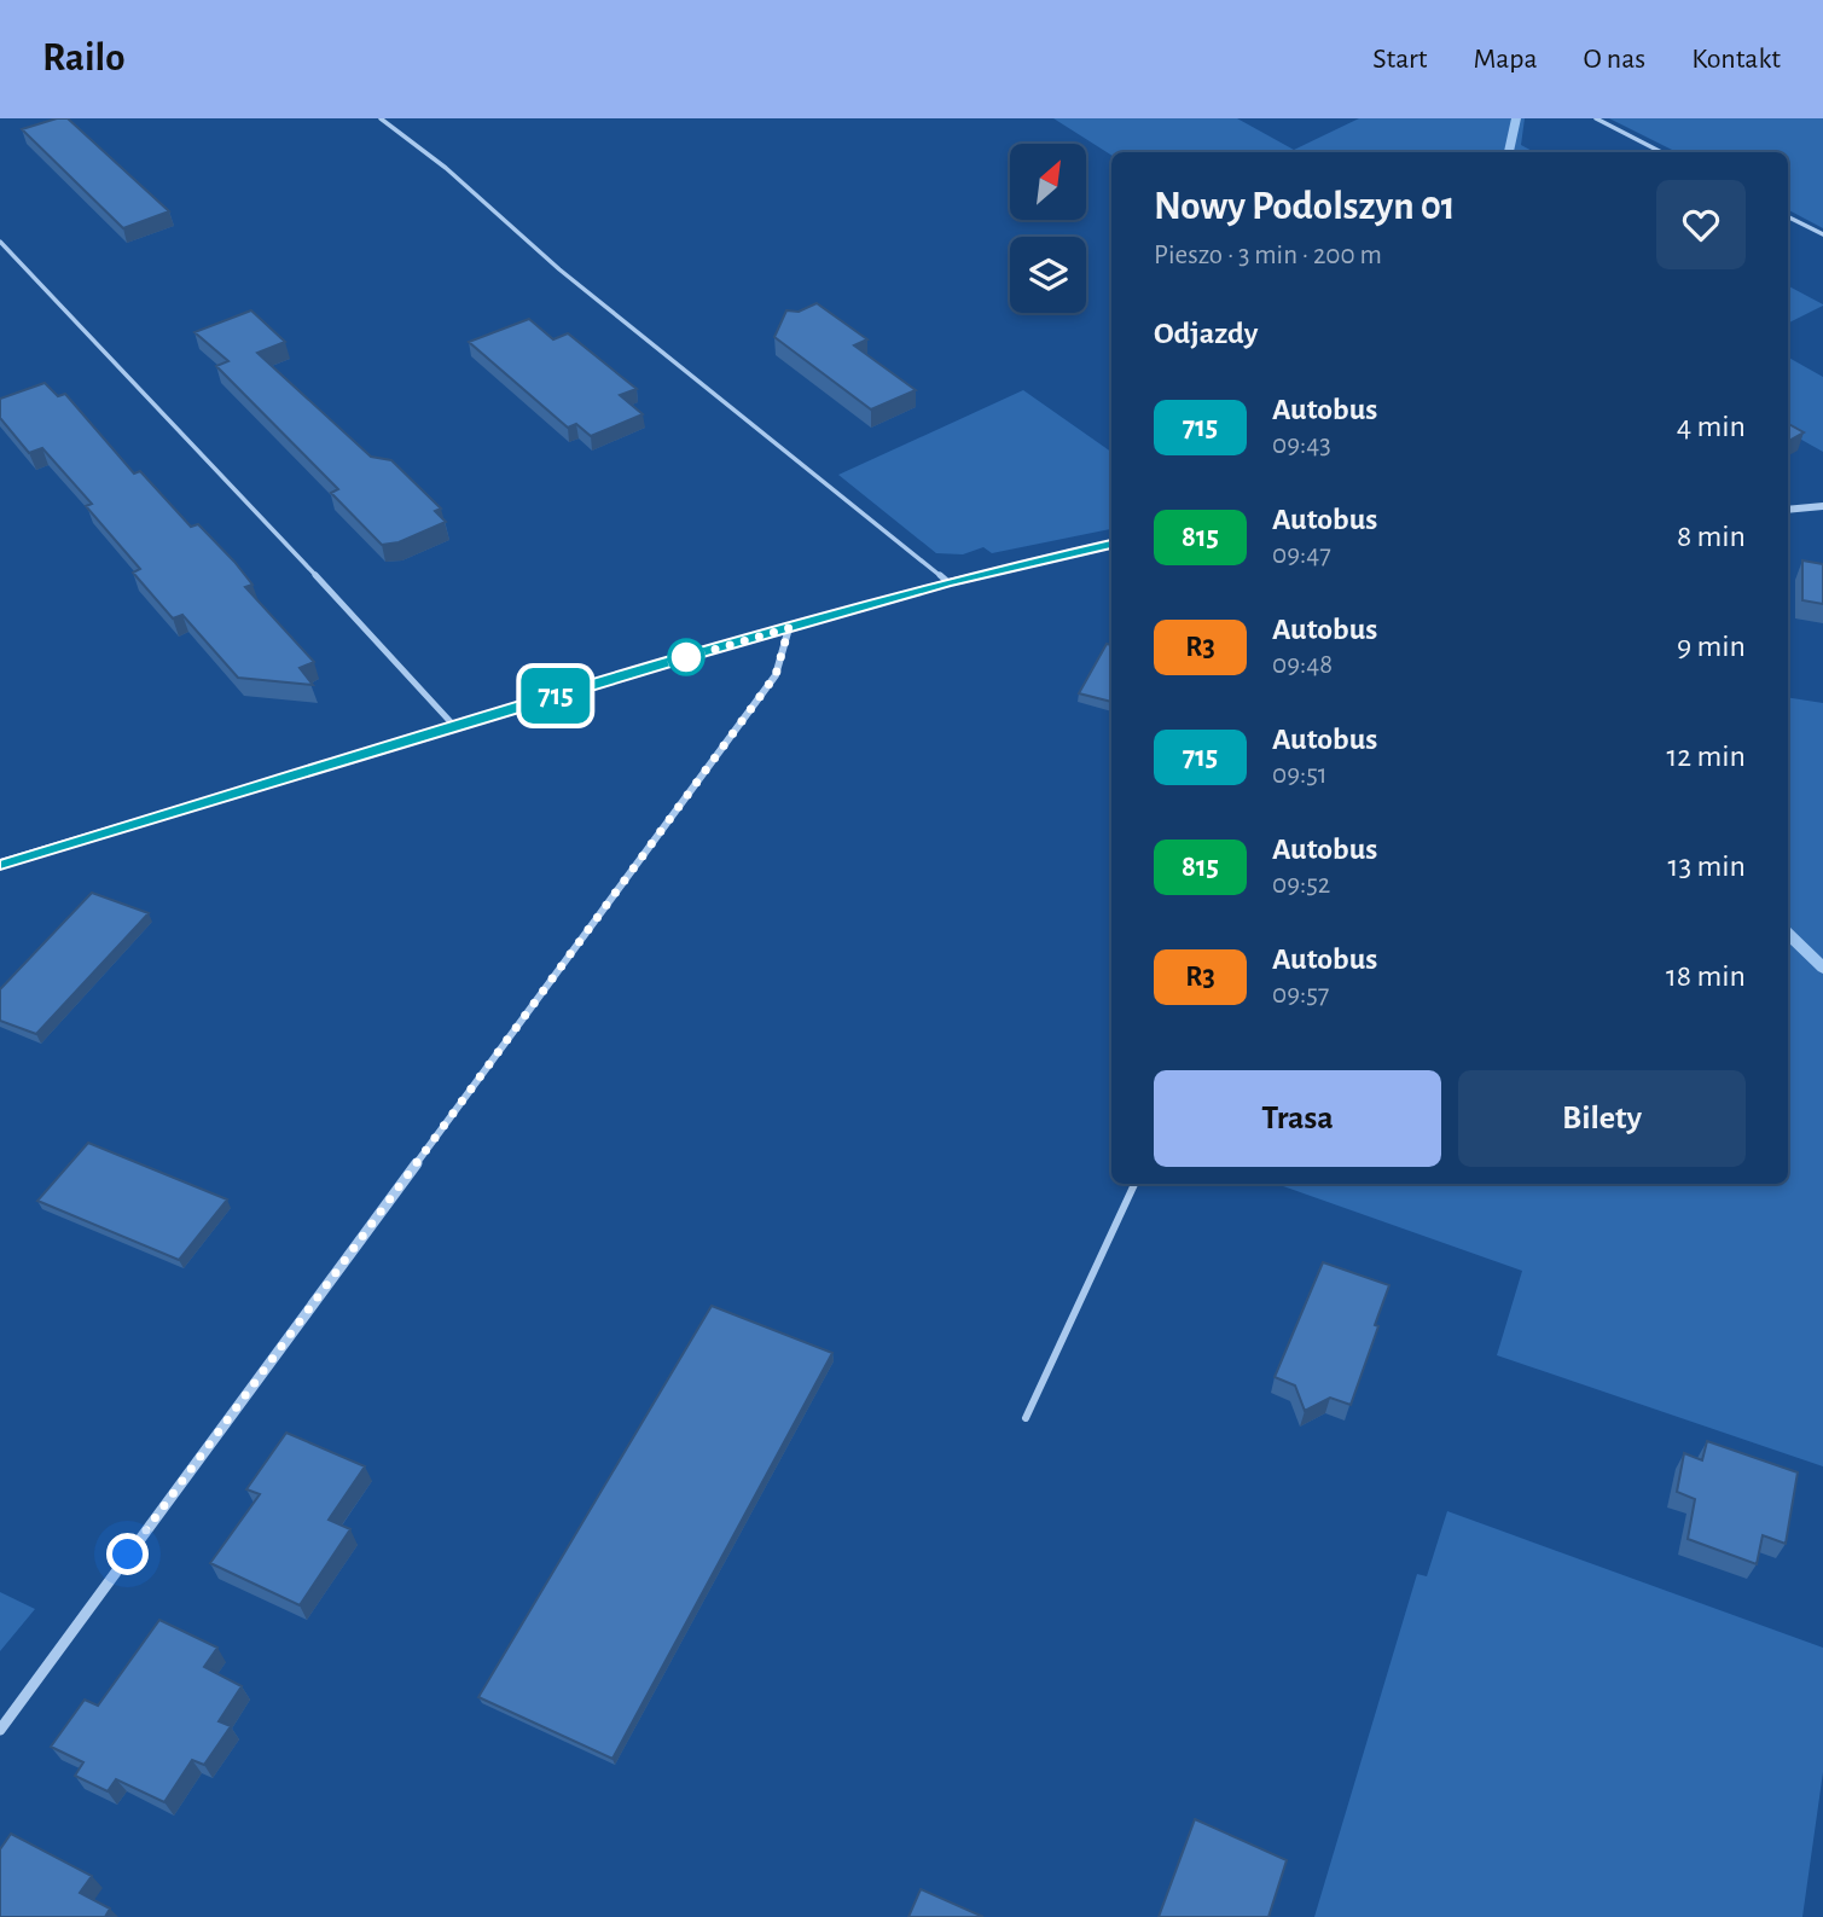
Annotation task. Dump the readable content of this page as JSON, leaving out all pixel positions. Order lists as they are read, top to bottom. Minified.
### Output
{"lines":["bus line 715"],"north":"top right","page":{"header":"Railo","nav":["Start","Mapa","O nas","Kontakt"],"on_map":"715","heading":[["Nowy Podolszyn 01","Pieszo · 3 min · 200 m"],"Odjazdy"],"list":[{"mark":"715","name":"Autobus","note":"09:43","value":"4 min"},{"mark":"815","name":"Autobus","note":"09:47","value":"8 min"},{"mark":"R3","name":"Autobus","note":"09:48","value":"9 min"},{"mark":"715","name":"Autobus","note":"09:51","value":"12 min"},{"mark":"815","name":"Autobus","note":"09:52","value":"13 min"},{"mark":"R3","name":"Autobus","note":"09:57","value":"18 min"}],"buttons":["Trasa","Bilety"]}}
